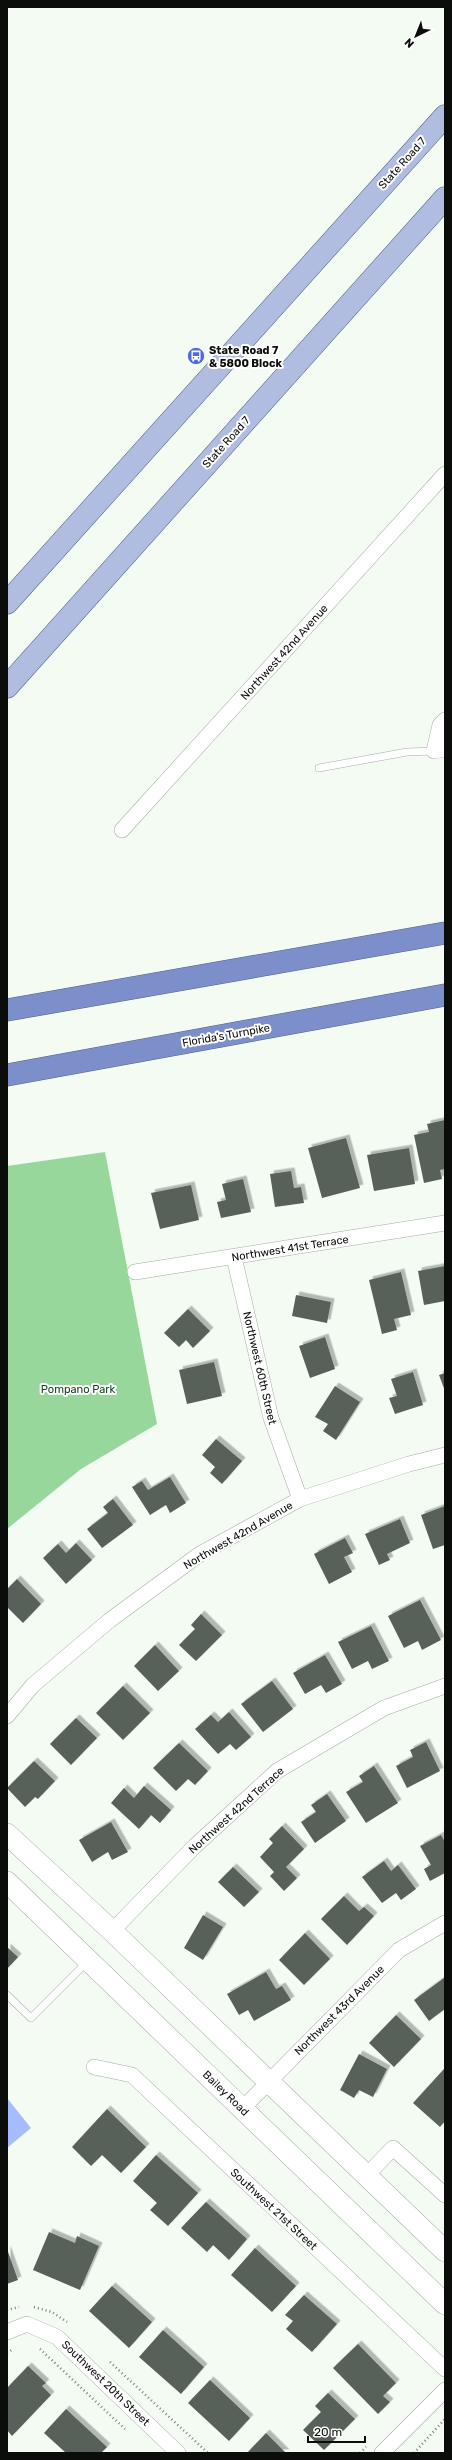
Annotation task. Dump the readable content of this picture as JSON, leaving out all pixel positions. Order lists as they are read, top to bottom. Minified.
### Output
{"streets":{"highway":["Florida's Turnpike"],"main road":["State Road 7"],"street":["Northwest 42nd Avenue","Northwest 41st Terrace","Northwest 60th Street","Northwest 42nd Terrace","Northwest 43rd Avenue","Bailey Road","Southwest 21st Street","Southwest 20th Street"]},"crossings":[["Northwest 42nd Avenue","Northwest 60th Street"],["Northwest 41st Terrace","Northwest 60th Street"],["Northwest 43rd Avenue","Bailey Road"]],"parks":["Pompano Park"],"places":{"bus stop":["State Road 7 & 5800 Block"]},"scale_bar":"20 m","north":"bottom left"}
